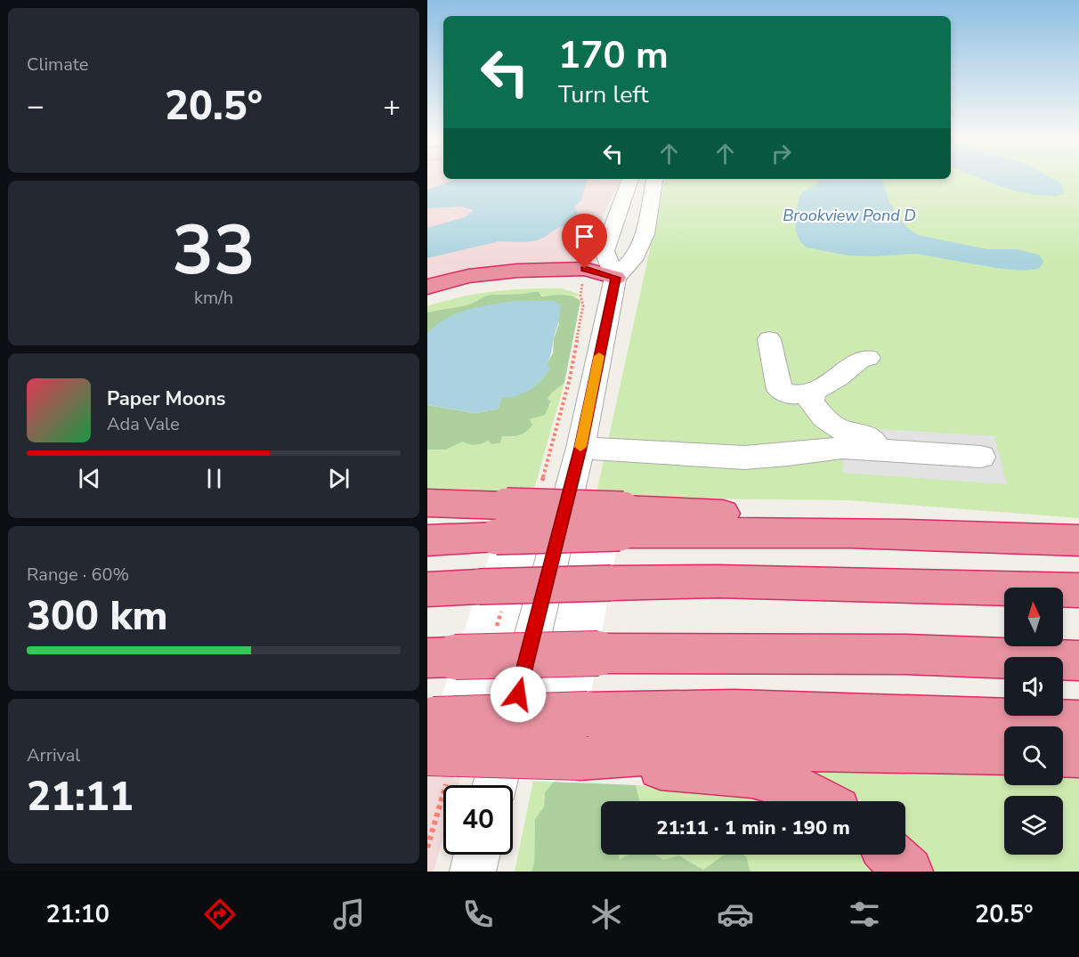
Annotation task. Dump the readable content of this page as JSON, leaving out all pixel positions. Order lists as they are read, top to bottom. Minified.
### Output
{"water":["Brookview Pond D"],"north":"top","page":{"tile":["Climate",["33","km/h"],["Range · 60%","300 km"],["Arrival","21:11"]],"turn":["170 m","Turn left"],"heat":["−","20.5°","+"],"song":["Paper Moons","Ada Vale"],"limit":"40","trip":"21:11 · 1 min · 190 m","tabs":["21:10","20.5°"]}}
